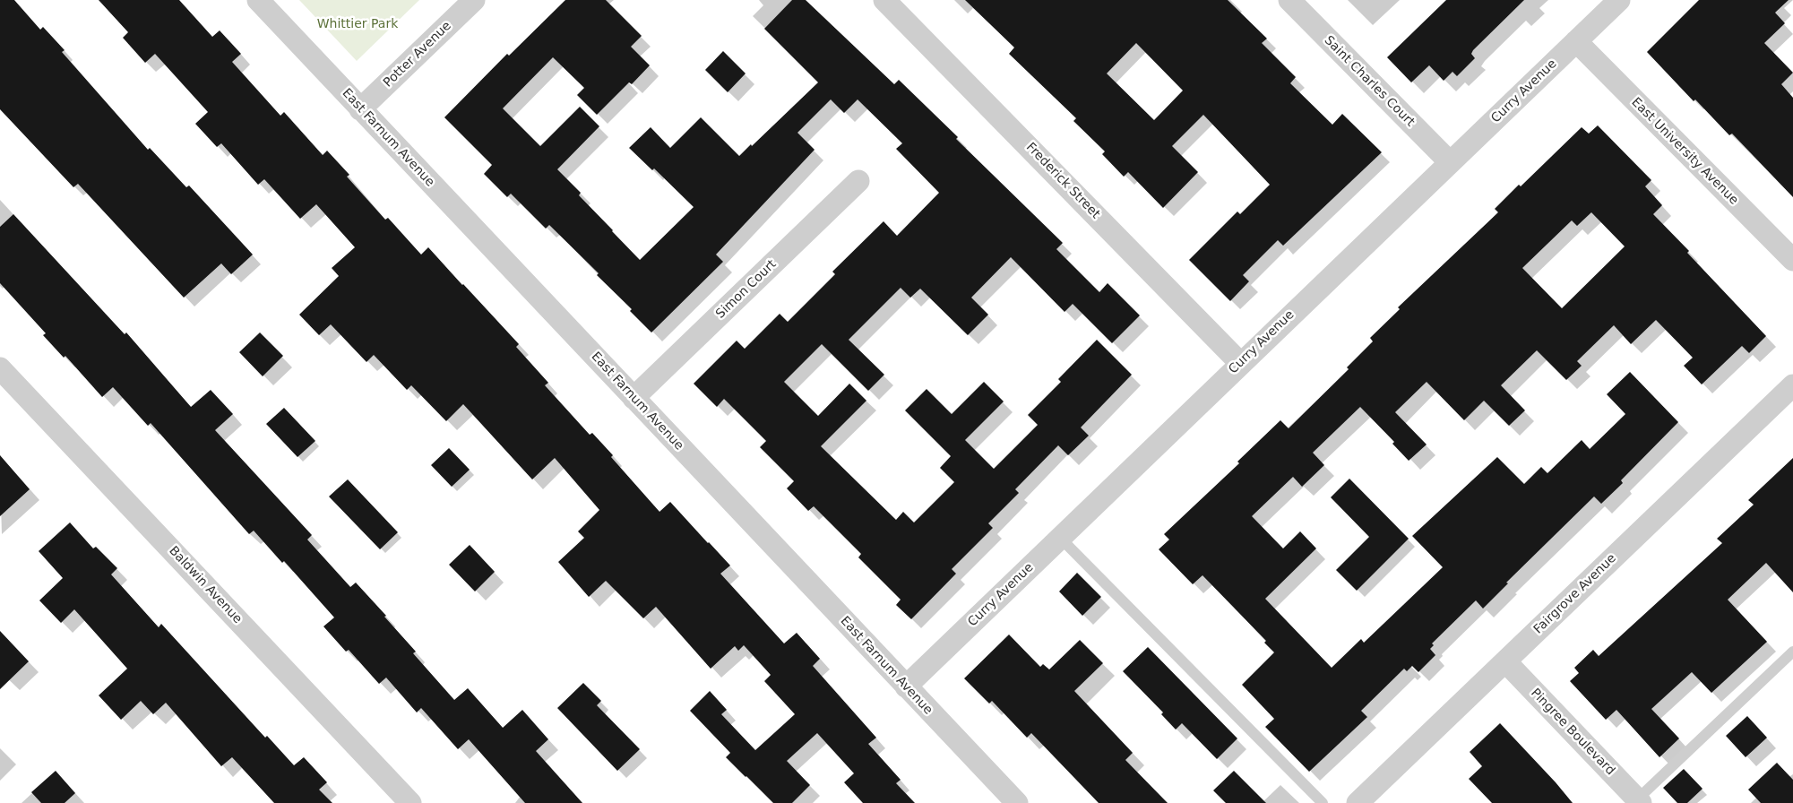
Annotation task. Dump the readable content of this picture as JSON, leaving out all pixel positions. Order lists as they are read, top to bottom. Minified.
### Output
{"streets":{"street":["Potter Avenue","Saint Charles Court","Curry Avenue","East Farnum Avenue","East University Avenue","Frederick Street","Simon Court","Baldwin Avenue","Fairgrove Avenue","Pingree Boulevard"]},"crossings":[["Potter Avenue","East Farnum Avenue"],["Saint Charles Court","Curry Avenue"],["Curry Avenue","East Farnum Avenue"],["Curry Avenue","East University Avenue"],["Curry Avenue","Frederick Street"],["East Farnum Avenue","Simon Court"],["Fairgrove Avenue","Pingree Boulevard"]],"parks":["Whittier Park"]}
